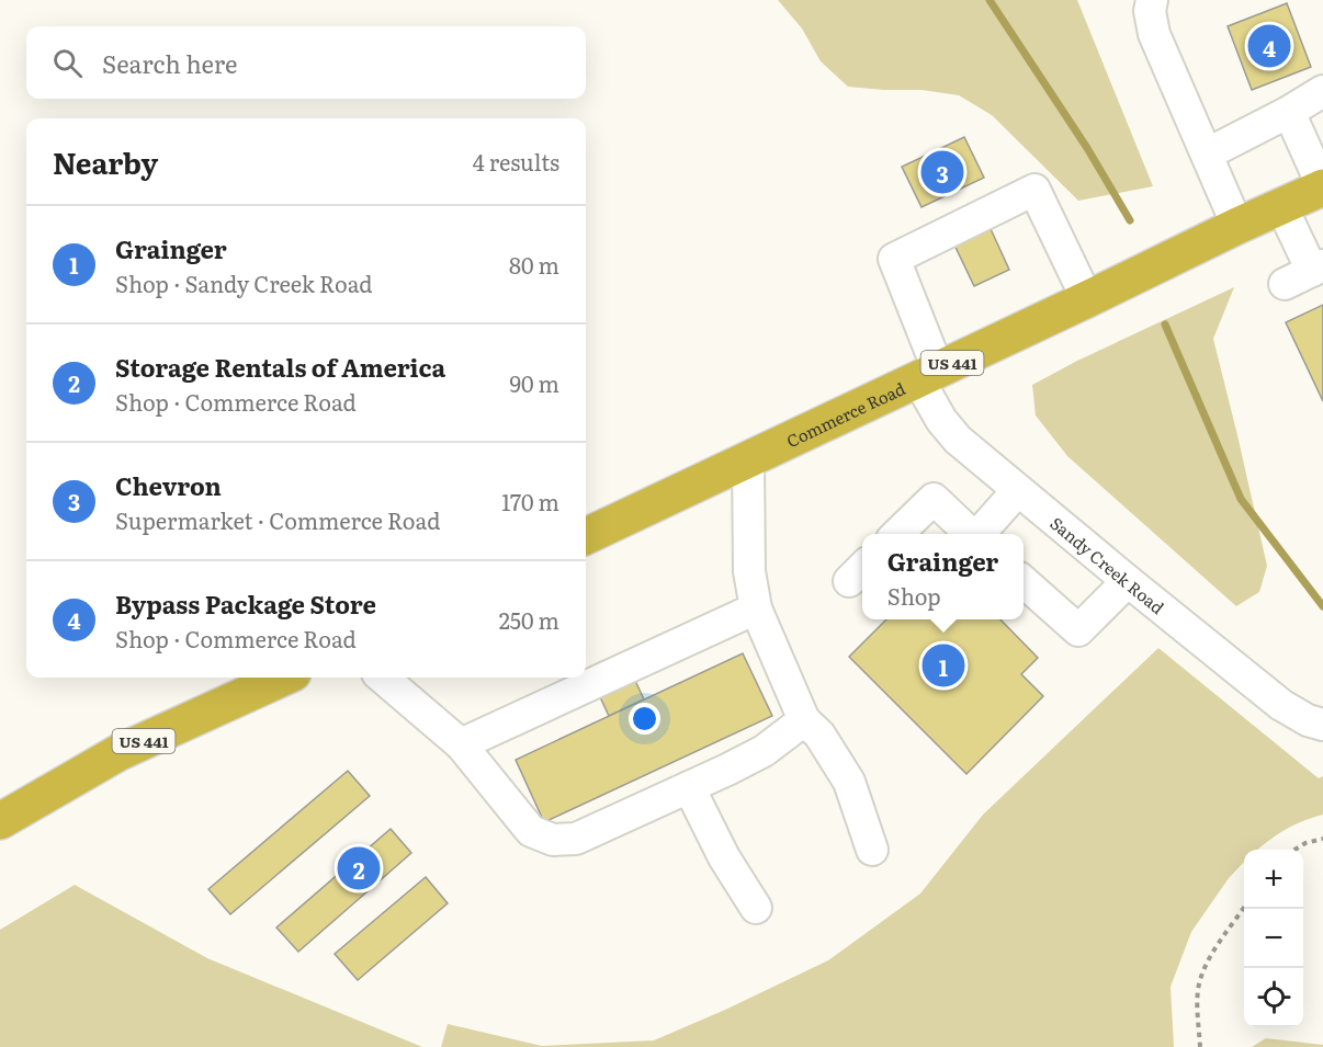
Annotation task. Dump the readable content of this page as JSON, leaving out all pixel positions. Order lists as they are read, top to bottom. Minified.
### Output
{"streets":{"highway":["US 441","Commerce Road"],"street":["Sandy Creek Road"]},"crossings":[["Commerce Road","Sandy Creek Road"]],"page":{"pins":["4","3","1","2"],"search":"Search here","heading":["Nearby","4 results"],"list":[{"mark":"1","name":"Grainger","note":"Shop · Sandy Creek Road","value":"80 m"},{"mark":"2","name":"Storage Rentals of America","note":"Shop · Commerce Road","value":"90 m"},{"mark":"3","name":"Chevron","note":"Supermarket · Commerce Road","value":"170 m"},{"mark":"4","name":"Bypass Package Store","note":"Shop · Commerce Road","value":"250 m"}],"popup":["Grainger","Shop"],"map_buttons":["+","−"]}}
